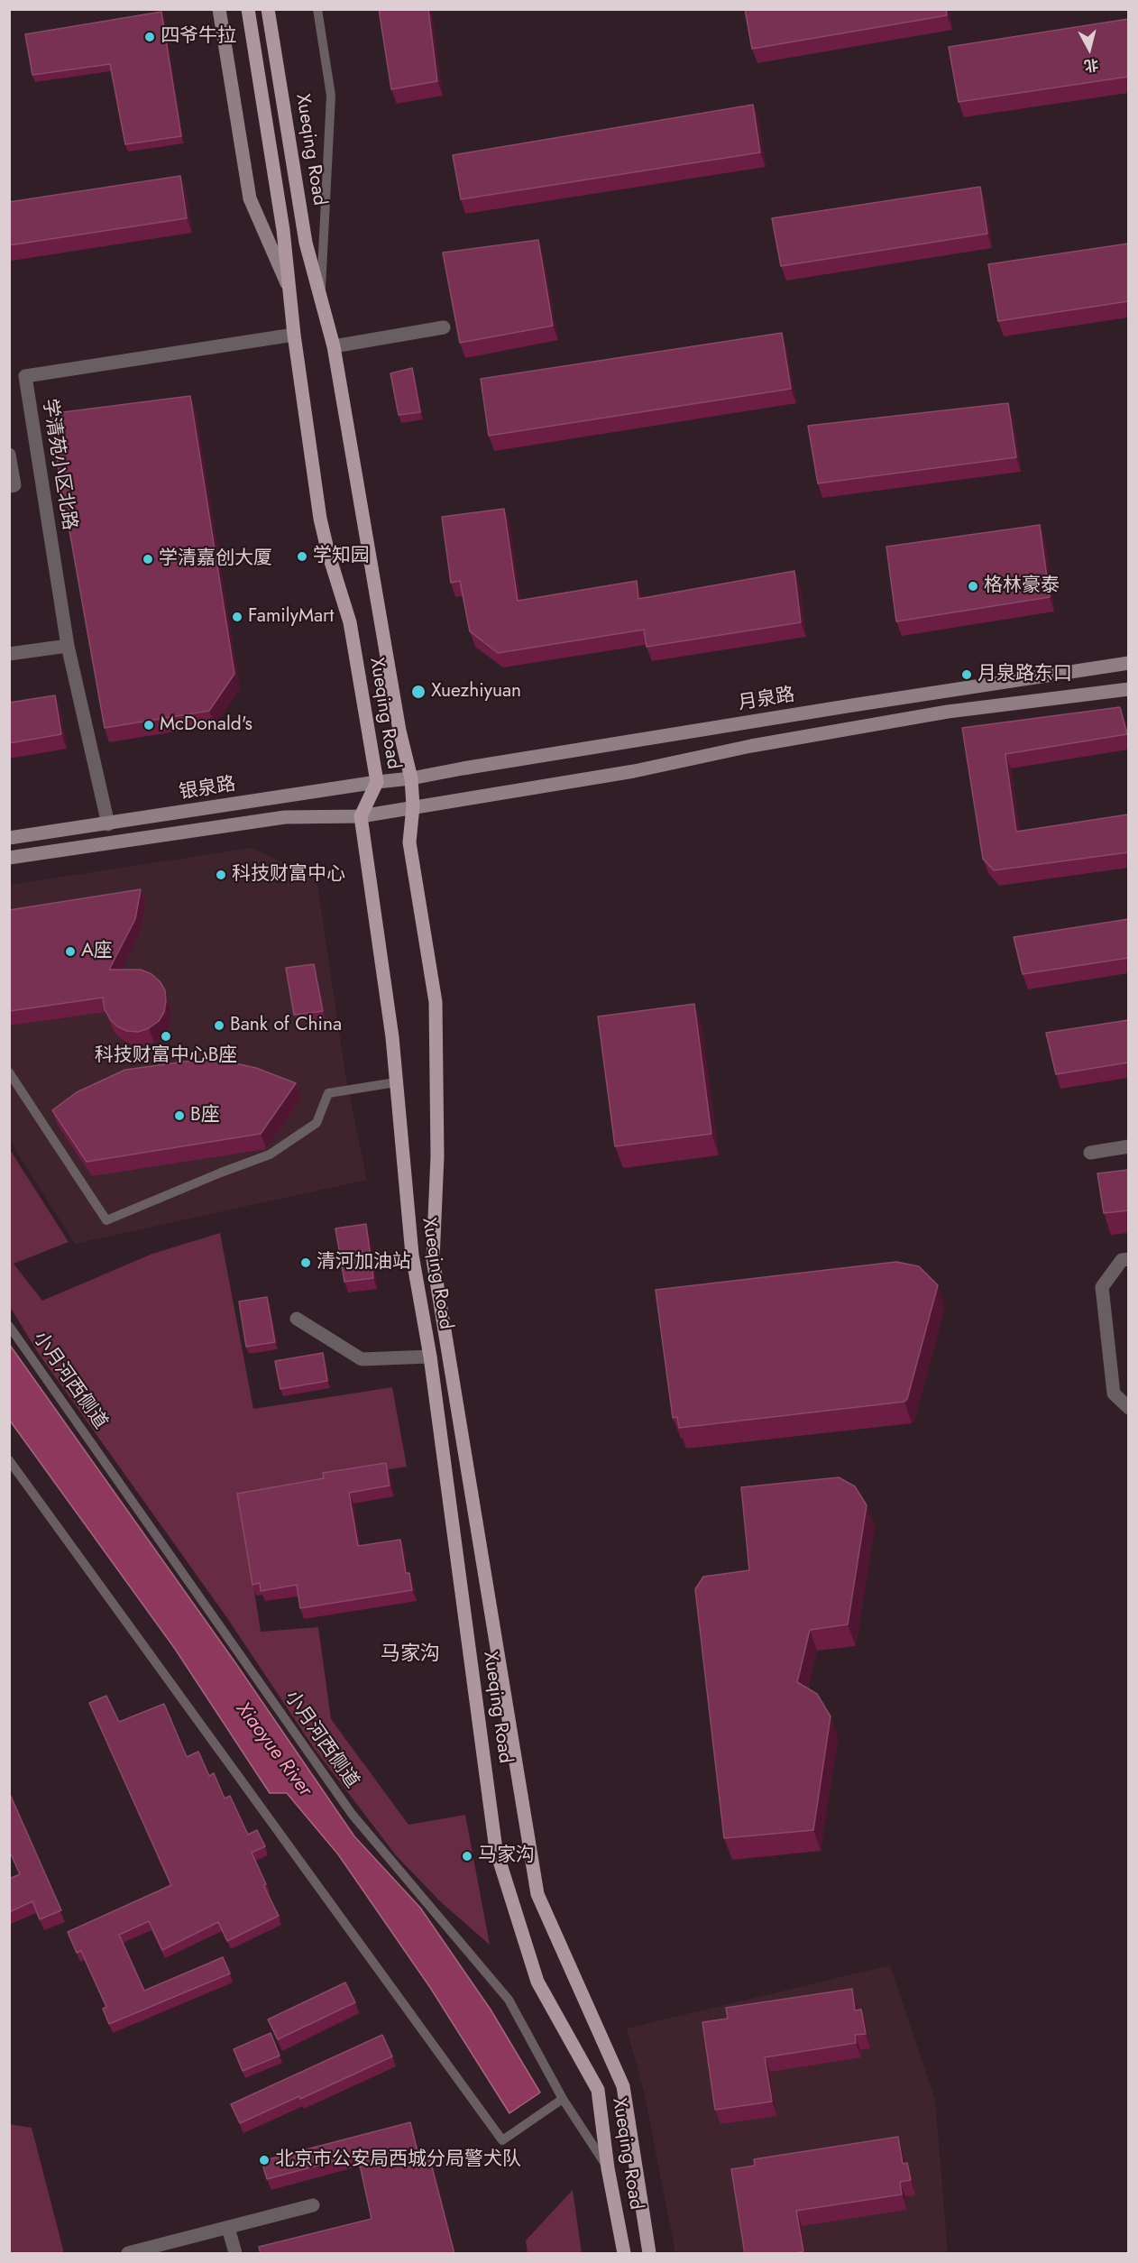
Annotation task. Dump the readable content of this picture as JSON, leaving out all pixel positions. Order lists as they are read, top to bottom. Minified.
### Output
{"streets":{"main road":["Xueqing Road","月泉路","银泉路"],"street":["学清苑小区北路"],"lane":["小月河西侧道"]},"crossings":[["Xueqing Road","学清苑小区北路"],["Xueqing Road","月泉路"],["Xueqing Road","银泉路"],["Xueqing Road","小月河西侧道"],["学清苑小区北路","银泉路"],["月泉路","银泉路"]],"districts":["马家沟"],"water":["Xiaoyue River"],"places":["四爷牛拉","学知园","学清嘉创大厦","格林豪泰","FamilyMart","月泉路东口","Xuezhiyuan","McDonald's","科技财富中心","A座","Bank of China","科技财富中心B座","B座","清河加油站","马家沟","北京市公安局西城分局警犬队"],"north":"bottom"}
